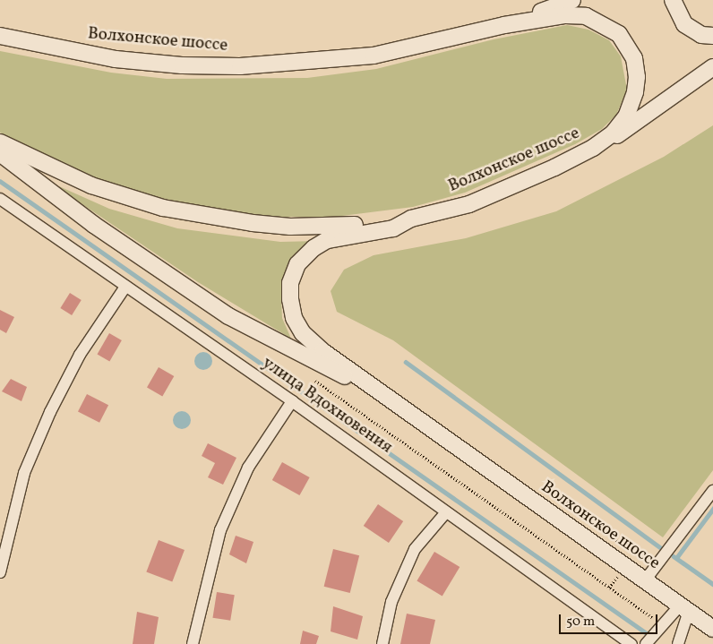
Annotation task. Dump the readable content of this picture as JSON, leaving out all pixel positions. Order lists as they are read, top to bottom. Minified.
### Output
{"streets":{"main road":["Волхонское шоссе"],"street":["улица Вдохновения"]},"scale_bar":"50 m"}
